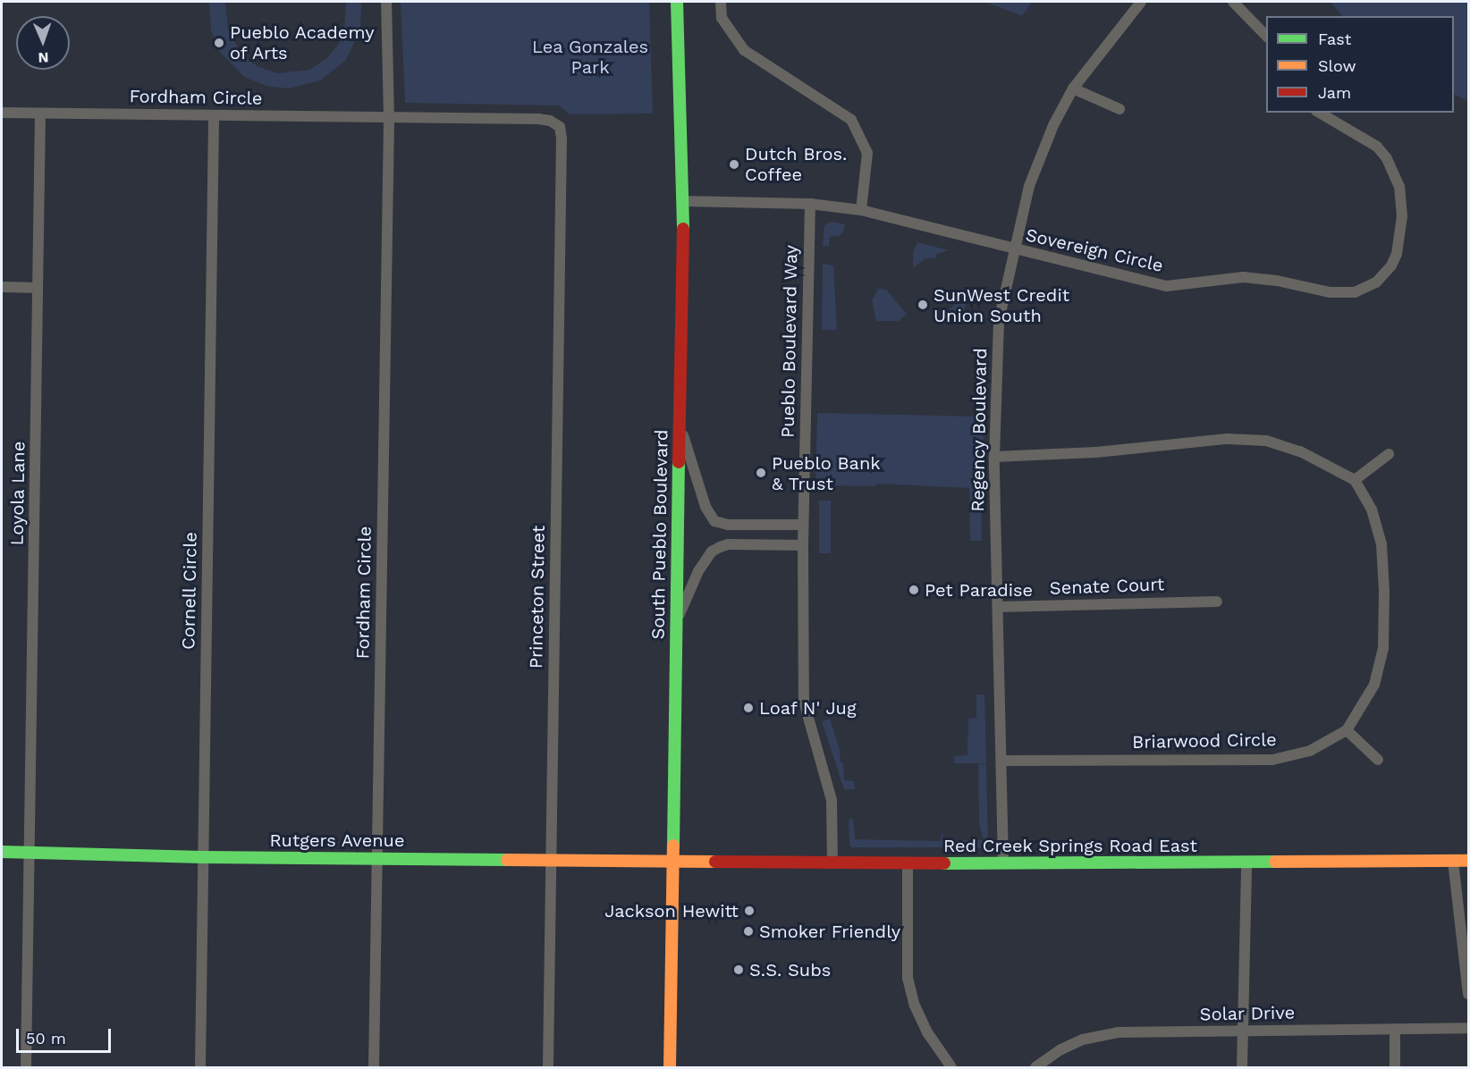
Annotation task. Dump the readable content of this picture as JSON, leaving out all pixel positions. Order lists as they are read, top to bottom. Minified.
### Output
{"streets":{"street":["Fordham Circle","Sovereign Circle","Pueblo Boulevard Way","Regency Boulevard","Loyola Lane","South Pueblo Boulevard","Senate Court","Cornell Circle","Princeton Street","Briarwood Circle","Rutgers Avenue","Red Creek Springs Road East","Solar Drive"]},"crossings":[["Fordham Circle","Loyola Lane"],["Fordham Circle","Cornell Circle"],["Fordham Circle","Princeton Street"],["Fordham Circle","Rutgers Avenue"],["Sovereign Circle","Pueblo Boulevard Way"],["Sovereign Circle","Regency Boulevard"],["Sovereign Circle","South Pueblo Boulevard"],["Pueblo Boulevard Way","Red Creek Springs Road East"],["Regency Boulevard","Senate Court"],["Regency Boulevard","Briarwood Circle"],["Regency Boulevard","Red Creek Springs Road East"],["Loyola Lane","Rutgers Avenue"],["South Pueblo Boulevard","Rutgers Avenue"],["South Pueblo Boulevard","Red Creek Springs Road East"],["Cornell Circle","Rutgers Avenue"],["Princeton Street","Rutgers Avenue"],["Rutgers Avenue","Red Creek Springs Road East"]],"parks":["Lea Gonzales Park"],"places":["Pueblo Academy of Arts","Dutch Bros. Coffee","SunWest Credit Union South","Pueblo Bank & Trust","Pet Paradise","Loaf N' Jug","Jackson Hewitt","Smoker Friendly","S.S. Subs"],"legend":["Fast","Slow","Jam"],"scale_bar":"50 m","north":"bottom"}
